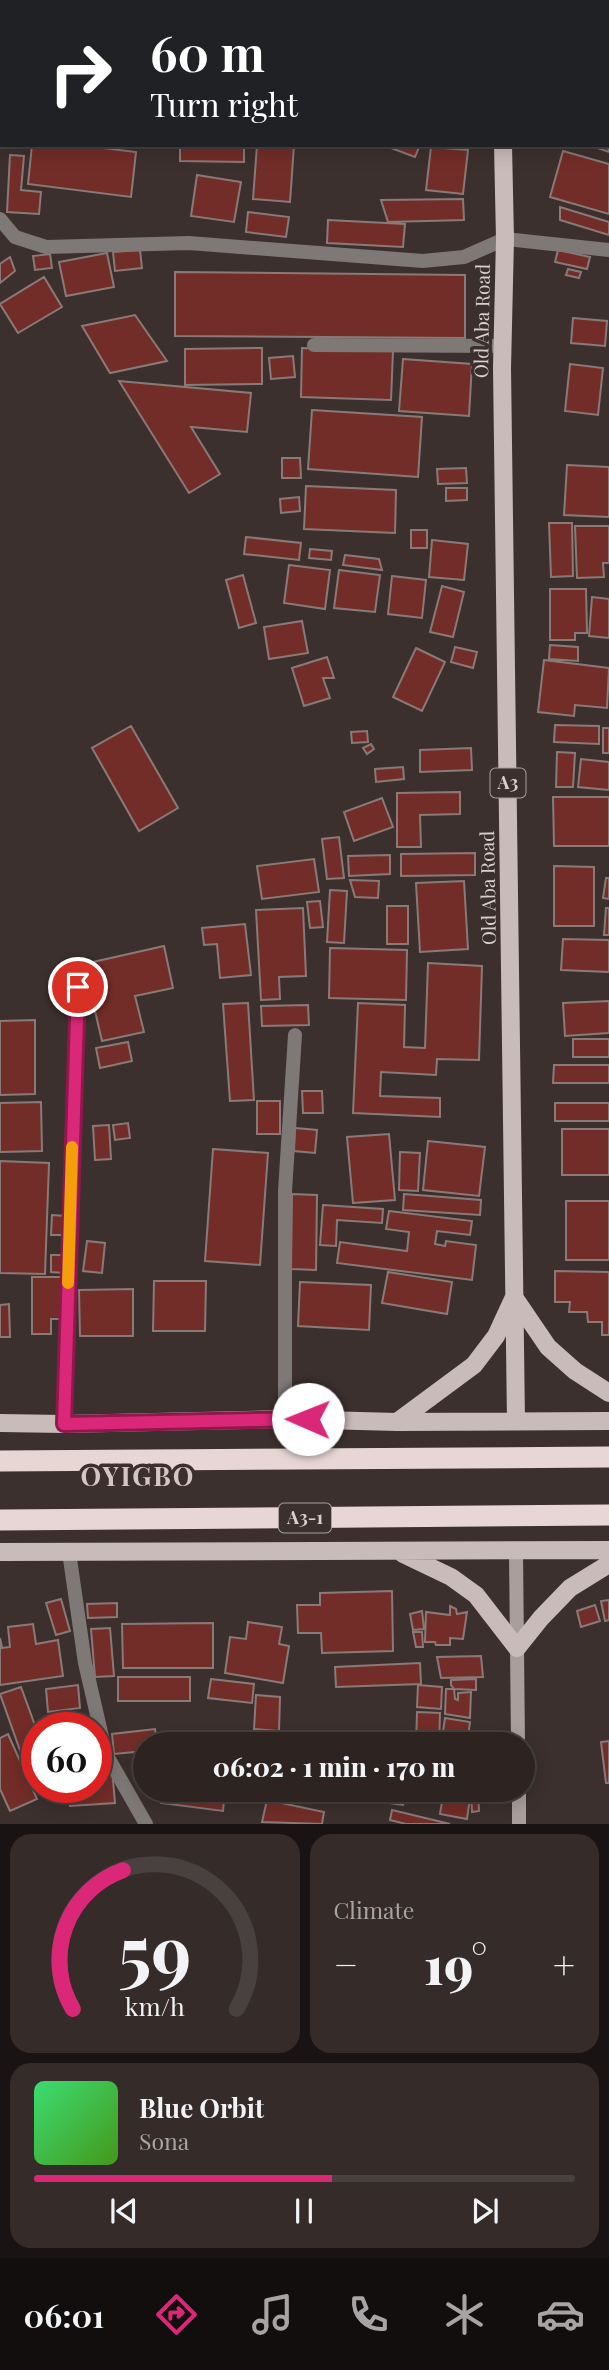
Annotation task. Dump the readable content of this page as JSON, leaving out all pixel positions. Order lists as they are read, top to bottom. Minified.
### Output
{"streets":{"highway":["A3-1"],"main road":["Old Aba Road","A3"]},"districts":["OYIGBO"],"page":{"turn":["60 m","Turn right"],"limit":"60","trip":"06:02 · 1 min · 170 m","tile":"Climate","heat":["−","19°","+"],"song":["Blue Orbit","Sona"],"tabs":"06:01","gauge":["59","km/h"]}}
